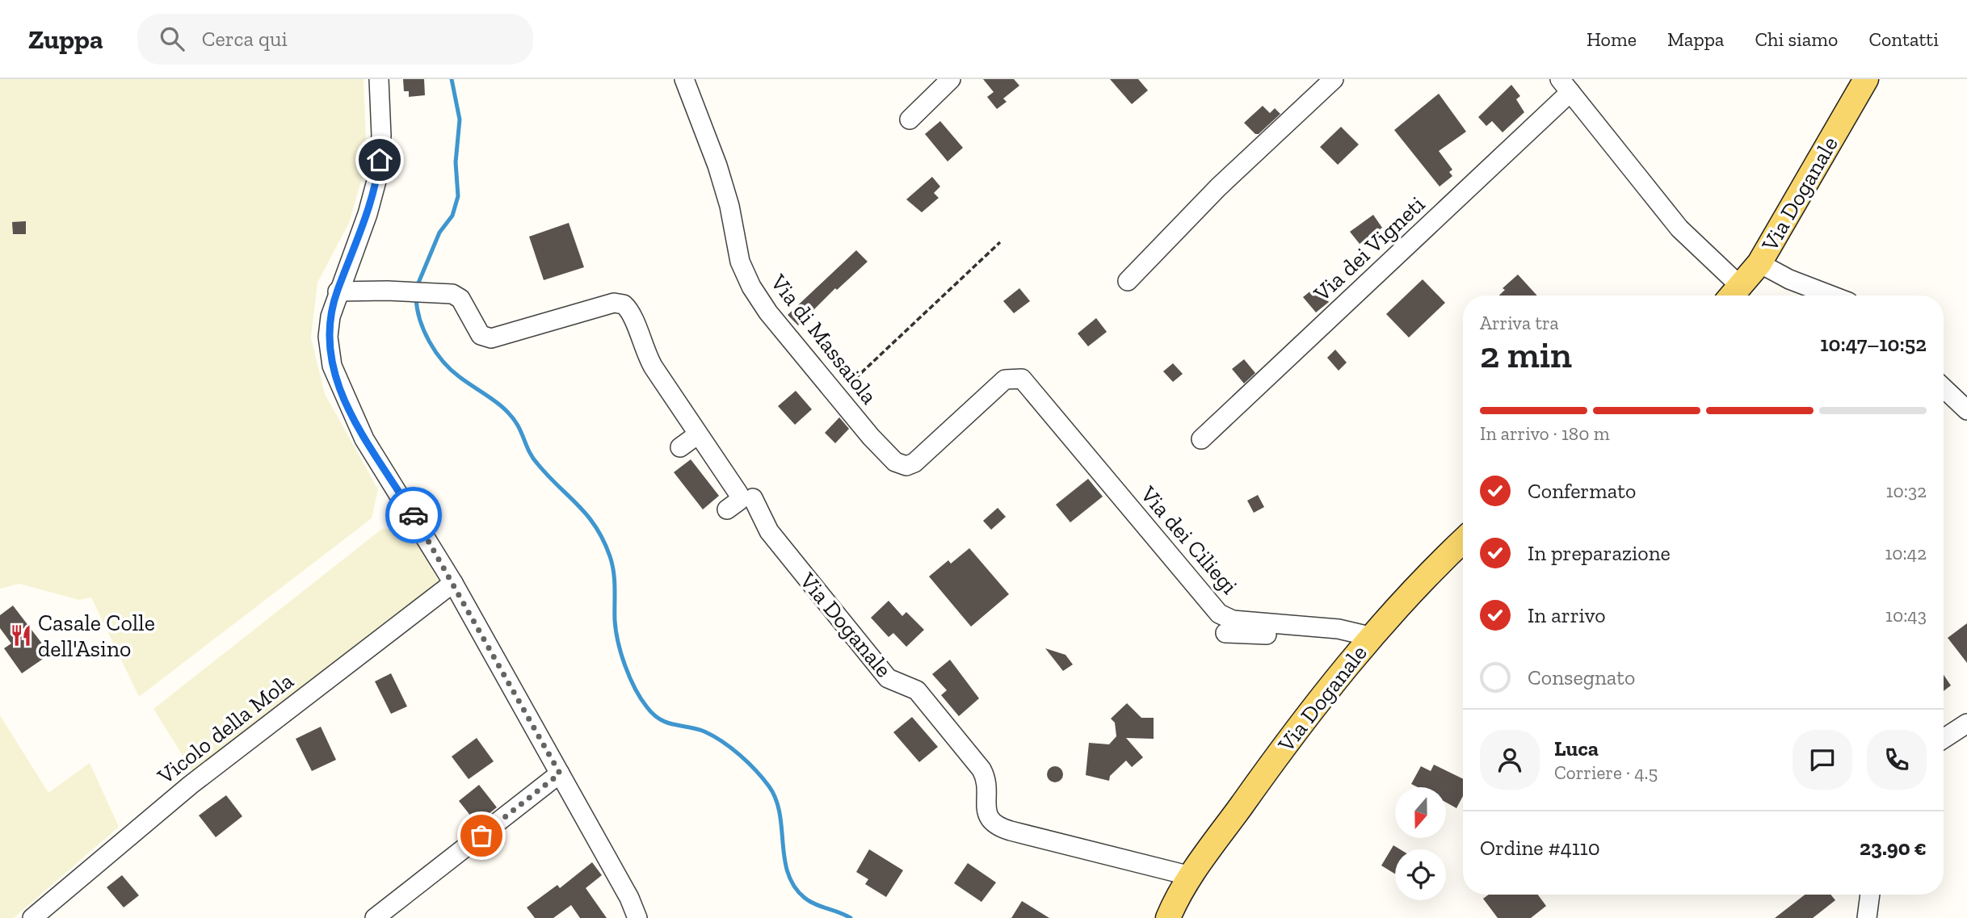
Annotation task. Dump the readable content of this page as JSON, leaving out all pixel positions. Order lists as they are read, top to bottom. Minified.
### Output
{"streets":{"main road":["Via Doganale"],"street":["Via dei Vigneti","Via di Massaiola","Via dei Ciliegi","Vicolo della Mola"]},"crossings":[["Via Doganale","Via dei Vigneti"],["Via Doganale","Via dei Ciliegi"],["Via di Massaiola","Via dei Ciliegi"]],"places":{"restaurant":["Casale Colle dell'Asino"]},"north":"bottom","page":{"header":"Zuppa","search":"Cerca qui","nav":["Home","Mappa","Chi siamo","Contatti"],"heading":["2 min","Arriva tra","10:47–10:52"],"panel":["Luca","Corriere · 4.5","Ordine #4110","23.90 €"],"bar":"In arrivo · 180 m","list":[["Confermato","10:32"],["In preparazione","10:42"],["In arrivo","10:43"],"Consegnato"]}}
